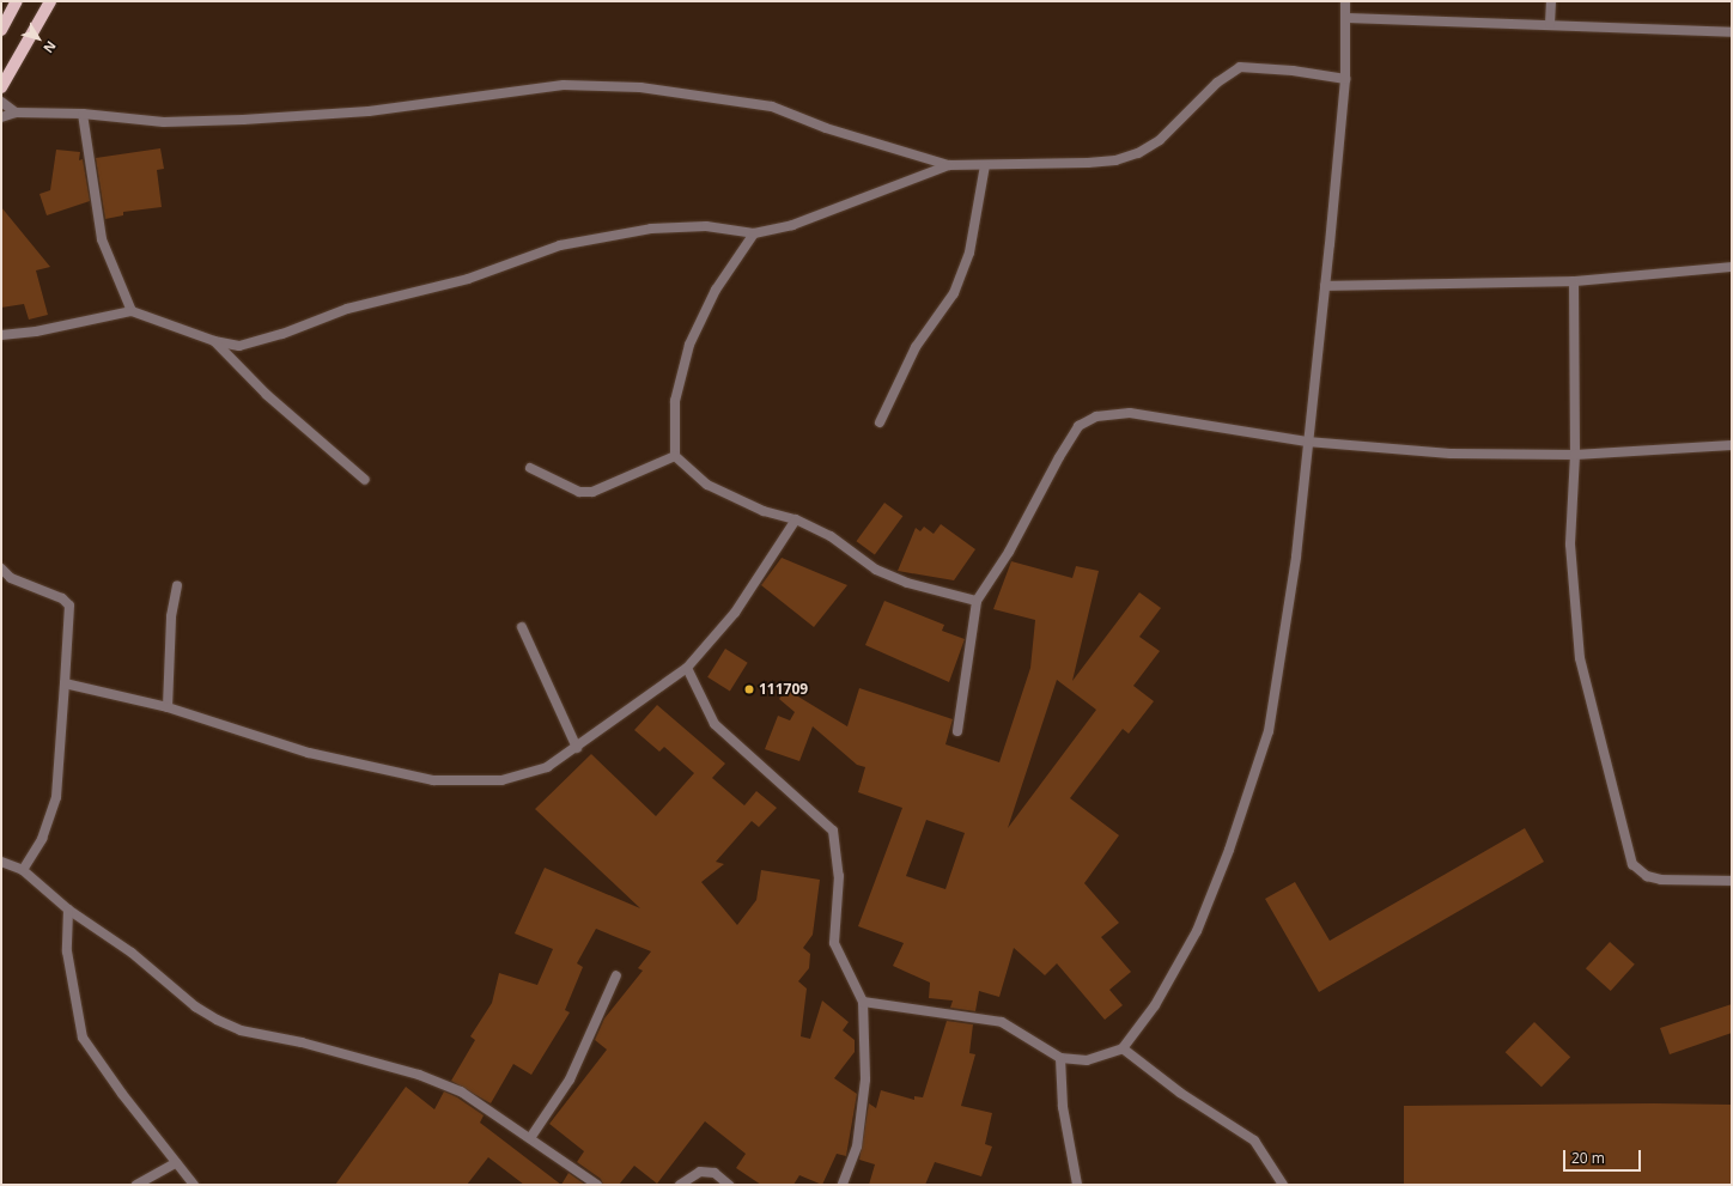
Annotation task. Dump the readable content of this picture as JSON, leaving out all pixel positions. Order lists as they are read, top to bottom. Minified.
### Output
{"places":["111709"],"scale_bar":"20 m","north":"bottom right"}
